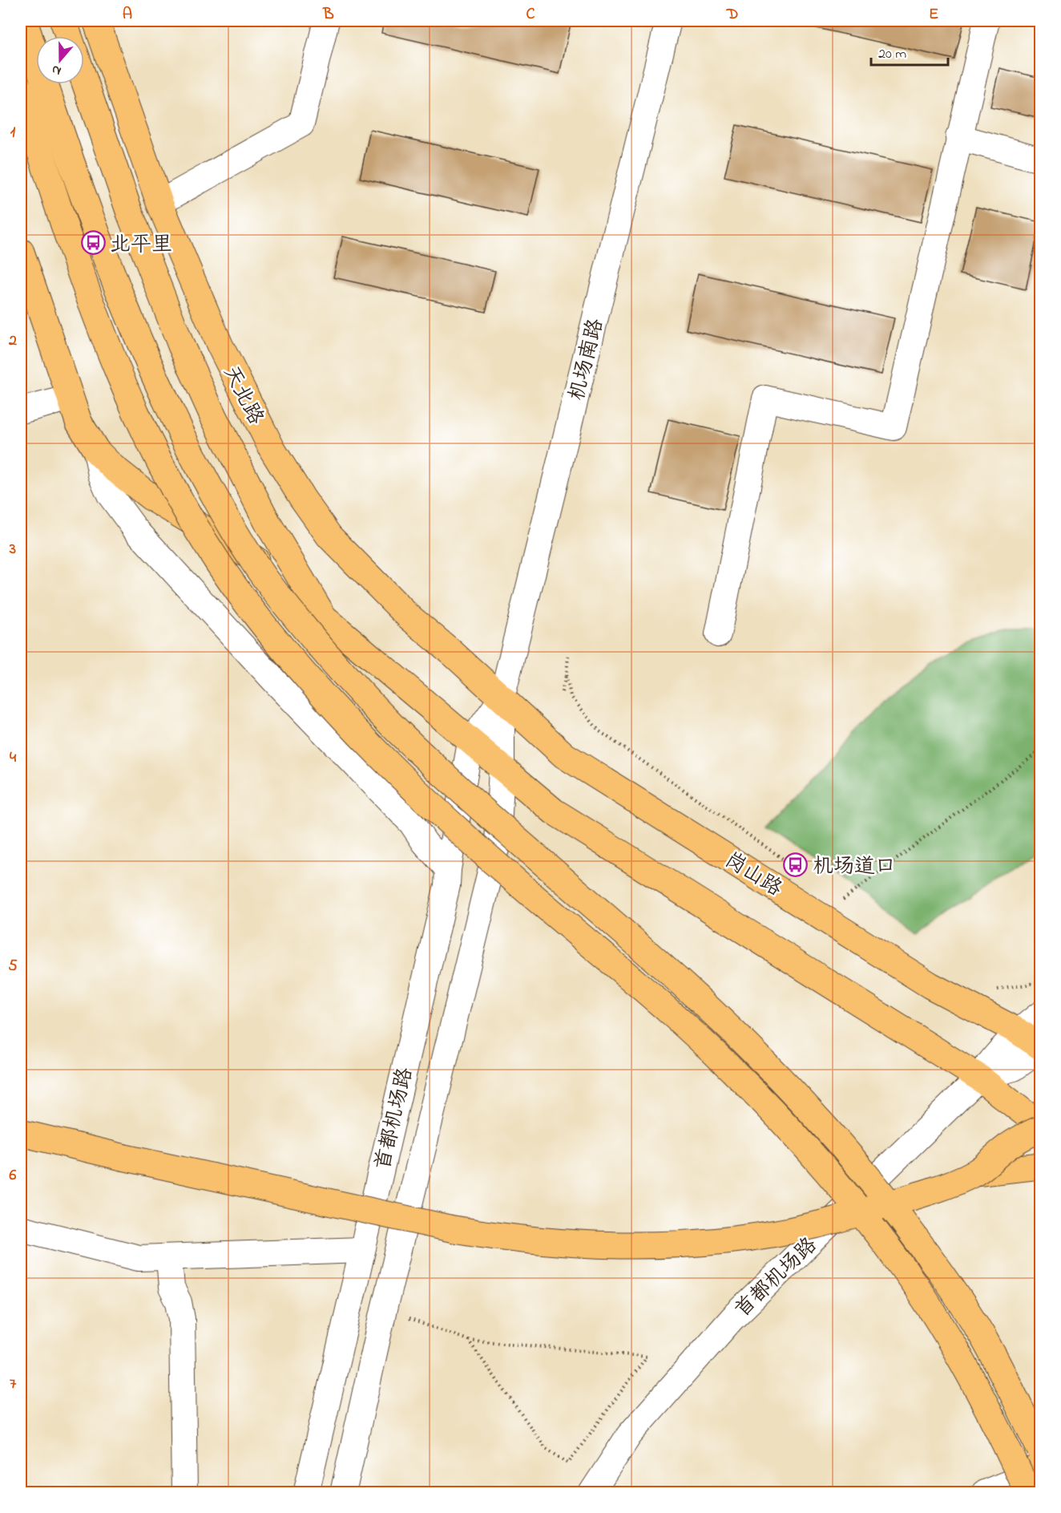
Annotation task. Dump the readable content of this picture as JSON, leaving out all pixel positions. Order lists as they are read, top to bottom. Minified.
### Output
{"streets":{"main road":["天北路","岗山路"],"street":["机场南路","首都机场路"]},"crossings":[["机场南路","天北路"],["机场南路","岗山路"],["机场南路","首都机场路"],["天北路","岗山路"],["天北路","首都机场路"],["岗山路","首都机场路"]],"places":{"bus stop":["北平里","机场道口"]},"scale_bar":"20 m","north":"bottom","grid":{"columns":["A","B","C","D","E"],"rows":["1","2","3","4","5","6","7"]}}
